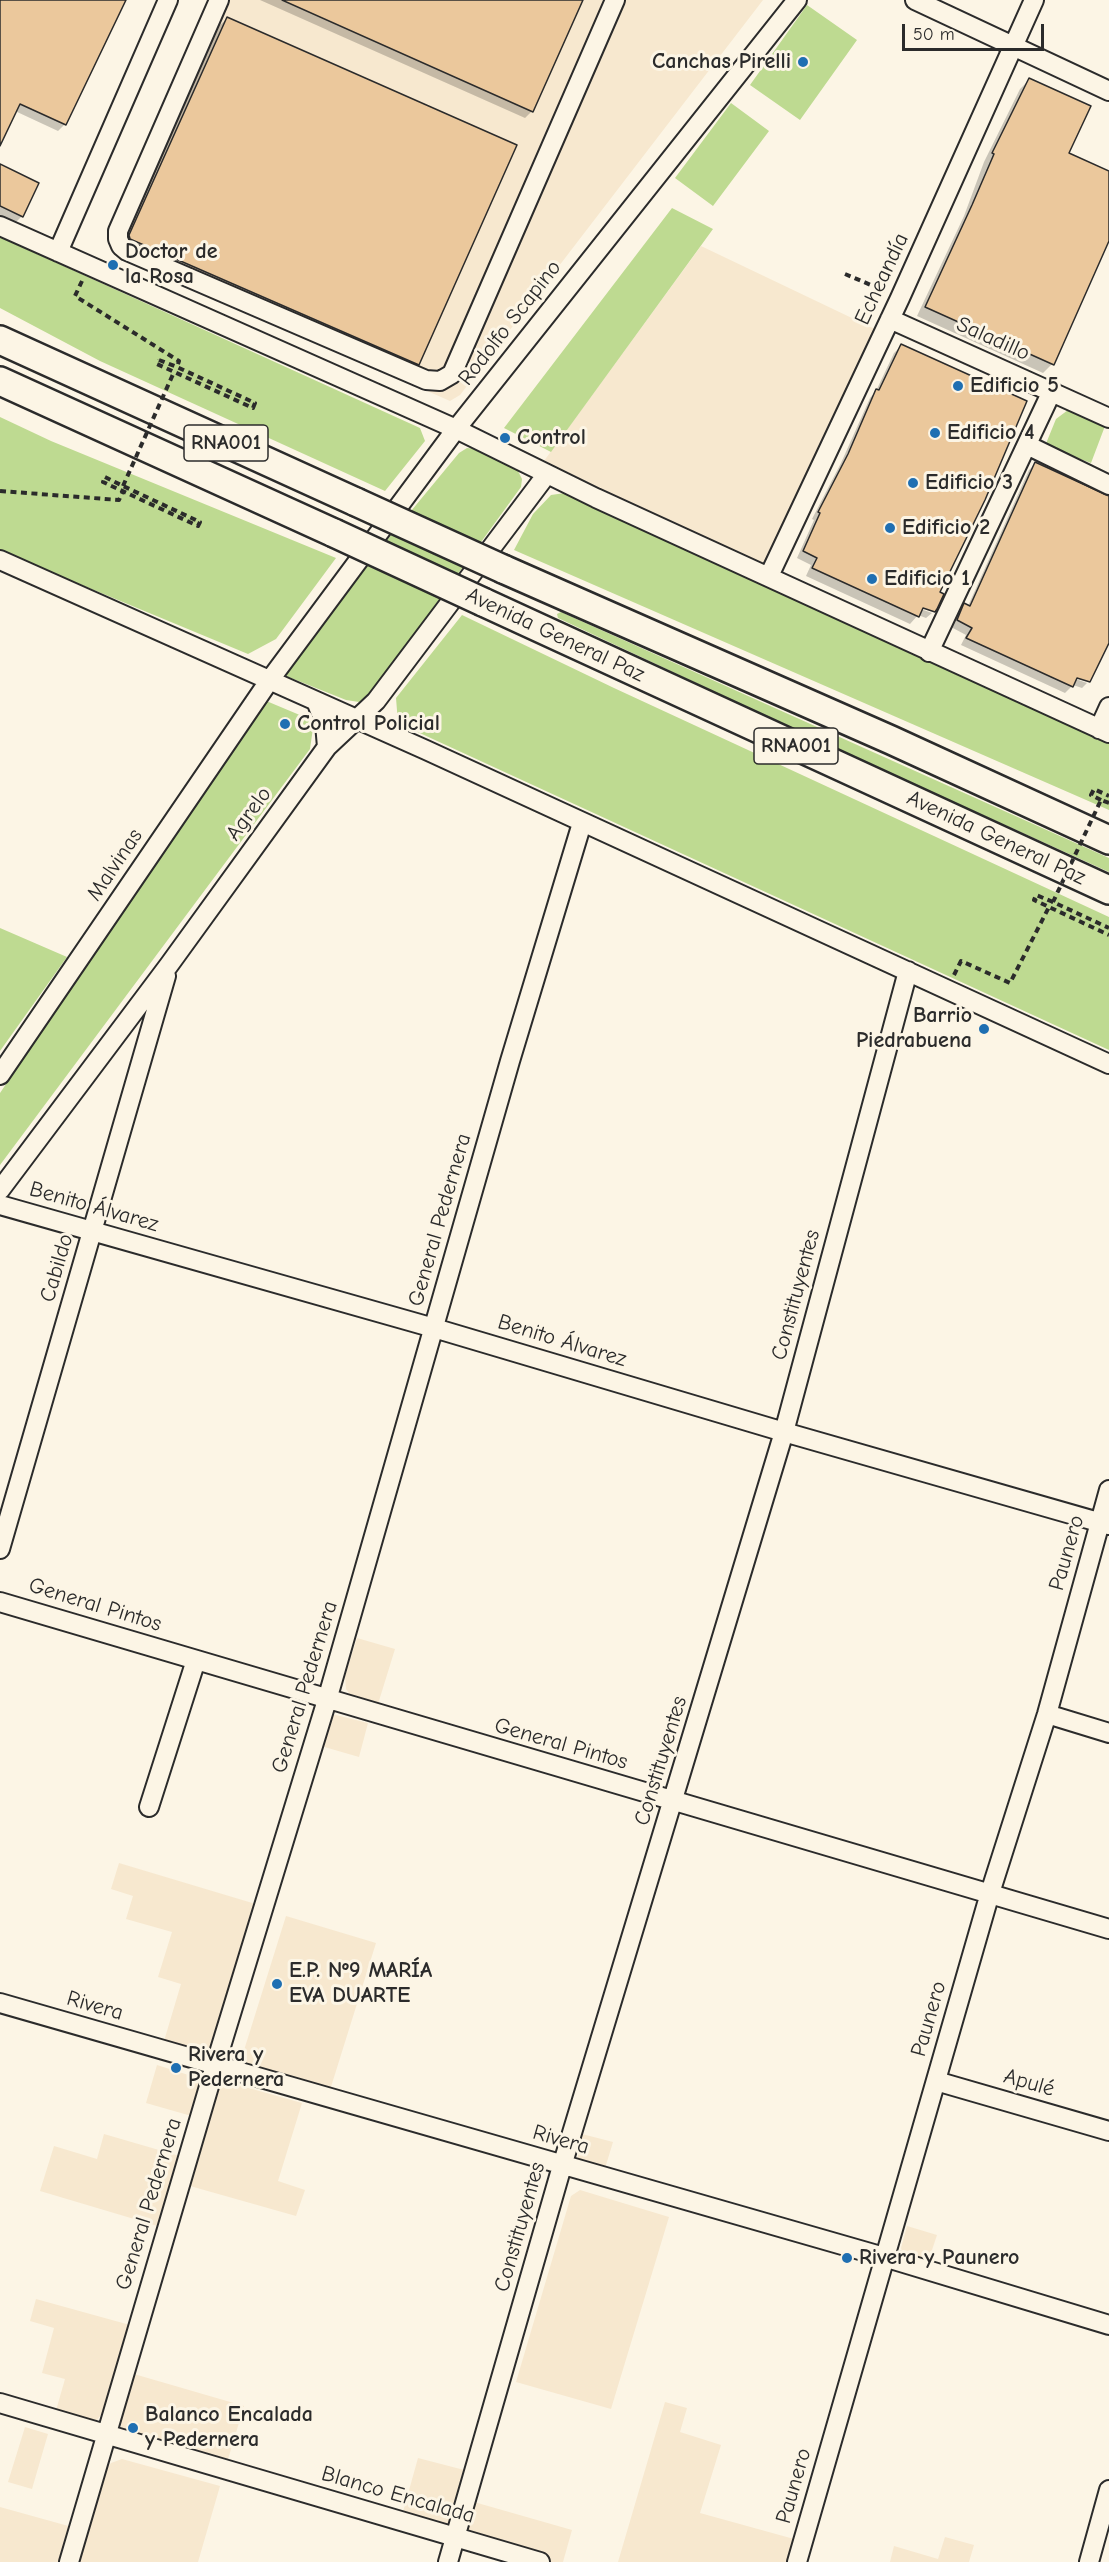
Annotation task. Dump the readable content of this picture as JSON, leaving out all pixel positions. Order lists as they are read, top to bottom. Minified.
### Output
{"streets":{"highway":["RNA001","Avenida General Paz"],"street":["Echeandía","Rodolfo Scapino","Saladillo","Agrelo","Malvinas","Benito Álvarez","General Pedernera","Cabildo","Constituyentes","Paunero","General Pintos","Rivera","Apulé","Blanco Encalada"]},"crossings":[["Echeandía","Saladillo"],["Rodolfo Scapino","Malvinas"],["Agrelo","Cabildo"],["Benito Álvarez","General Pedernera"],["Benito Álvarez","Cabildo"],["Benito Álvarez","Constituyentes"],["Benito Álvarez","Paunero"],["General Pedernera","General Pintos"],["General Pedernera","Rivera"],["General Pedernera","Blanco Encalada"],["Constituyentes","General Pintos"],["Constituyentes","Rivera"],["Constituyentes","Blanco Encalada"],["Paunero","General Pintos"],["Paunero","Rivera"],["Paunero","Apulé"]],"places":["Canchas Pirelli","Doctor de la Rosa","Edificio 5","Edificio 4","Control","Edificio 3","Edificio 2","Edificio 1","Control Policial","Barrio Piedrabuena","E.P. Nº9 MARÍA EVA DUARTE","Rivera y Pedernera","Rivera y Paunero","Balanco Encalada y Pedernera"],"scale_bar":"50 m"}
